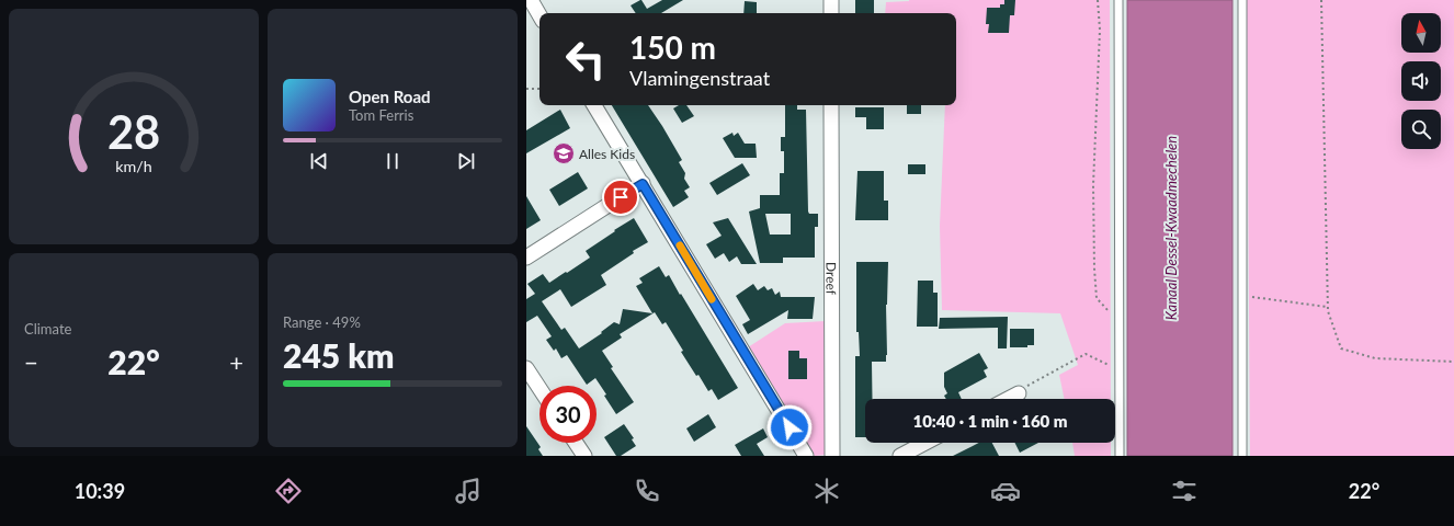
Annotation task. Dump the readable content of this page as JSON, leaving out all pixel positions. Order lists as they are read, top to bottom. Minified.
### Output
{"streets":{"street":["Dreef"]},"water":["Kanaal Dessel-Kwaadmechelen"],"places":{"school or university":["Alles Kids"]},"north":"top","page":{"turn":["150 m","Vlamingenstraat"],"song":["Open Road","Tom Ferris"],"tile":["Climate",["Range · 49%","245 km"]],"heat":["−","22°","+"],"limit":"30","trip":"10:40 · 1 min · 160 m","tabs":["10:39","22°"],"gauge":["28","km/h"]}}
